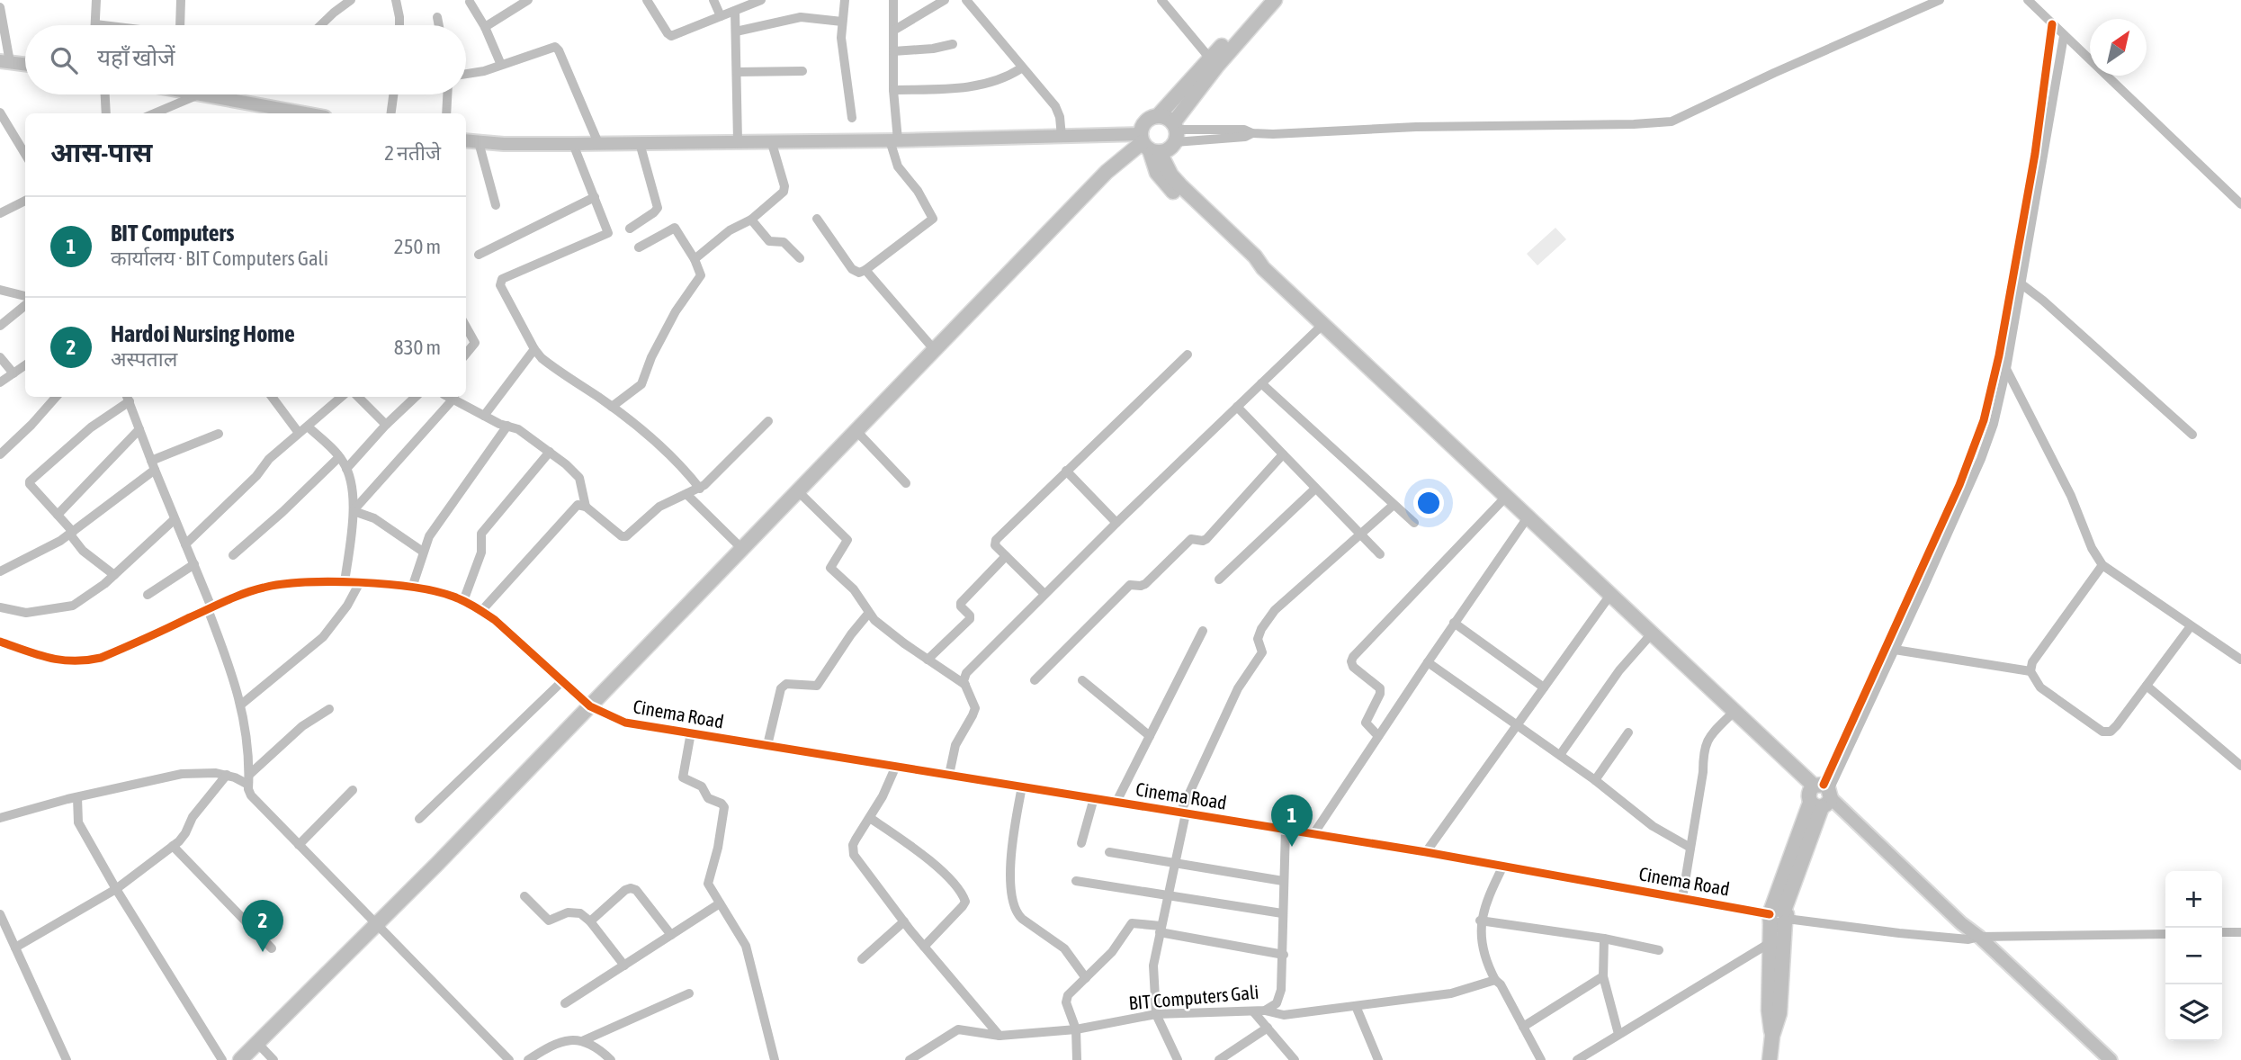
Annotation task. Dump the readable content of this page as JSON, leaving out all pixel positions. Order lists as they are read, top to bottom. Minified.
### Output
{"streets":{"street":["Cinema Road","BIT Computers Gali"]},"crossings":[["Cinema Road","BIT Computers Gali"]],"north":"top right","page":{"search":"यहाँ खोजें","heading":["आस-पास","2 नतीजे"],"list":[{"mark":"1","name":"BIT Computers","note":"कार्यालय · BIT Computers Gali","value":"250 m"},{"mark":"2","name":"Hardoi Nursing Home","note":"अस्पताल","value":"830 m"}],"pins":["1","2"],"map_buttons":["+","−"]}}
